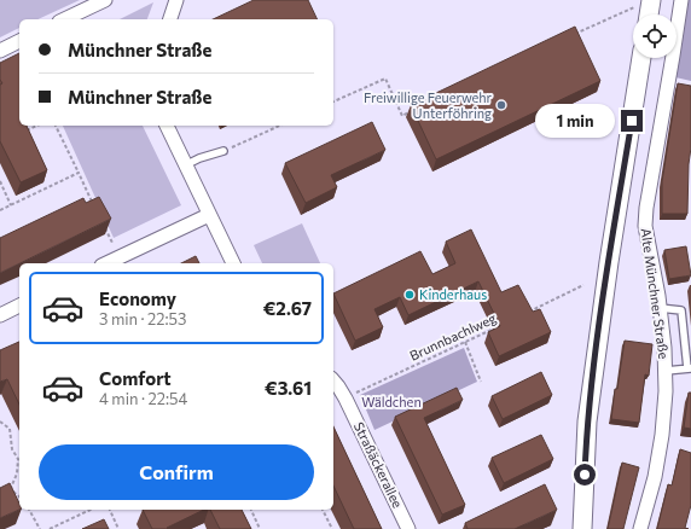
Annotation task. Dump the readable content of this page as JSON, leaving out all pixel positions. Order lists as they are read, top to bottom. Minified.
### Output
{"streets":{"street":["Alte Münchner Straße","Straßäckerallee"],"path":["Brunnbachlweg"]},"crossings":[["Brunnbachlweg","Straßäckerallee"]],"parks":["Wäldchen"],"places":["Freiwillige Feuerwehr Unterföhring","Kinderhaus"],"page":{"banner":["Münchner Straße","Münchner Straße"],"bubble":"1 min","list":[{"name":"Economy","note":"3 min · 22:53","value":"€2.67"},{"name":"Comfort","note":"4 min · 22:54","value":"€3.61"}],"buttons":"Confirm"}}
